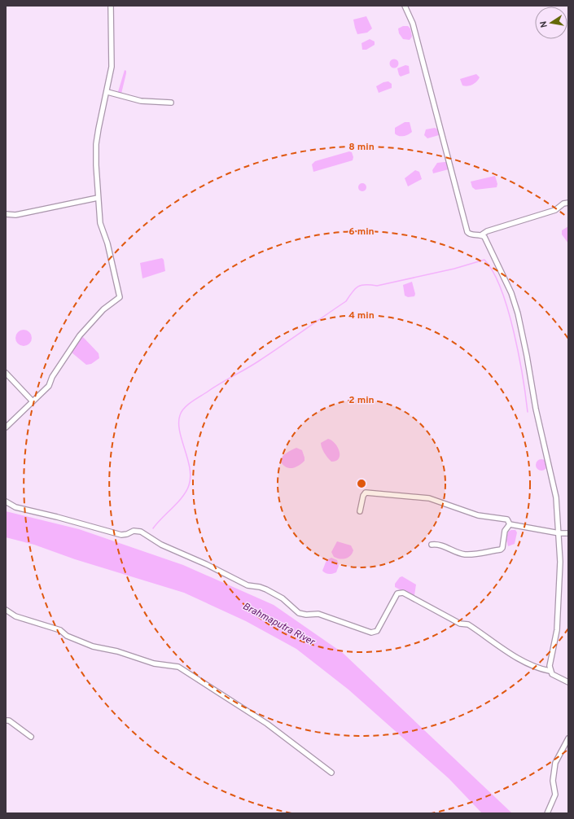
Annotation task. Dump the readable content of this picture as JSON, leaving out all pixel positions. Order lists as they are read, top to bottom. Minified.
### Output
{"water":["Brahmaputra River"],"north":"left","rings":["8 min","6 min","4 min","2 min"]}
